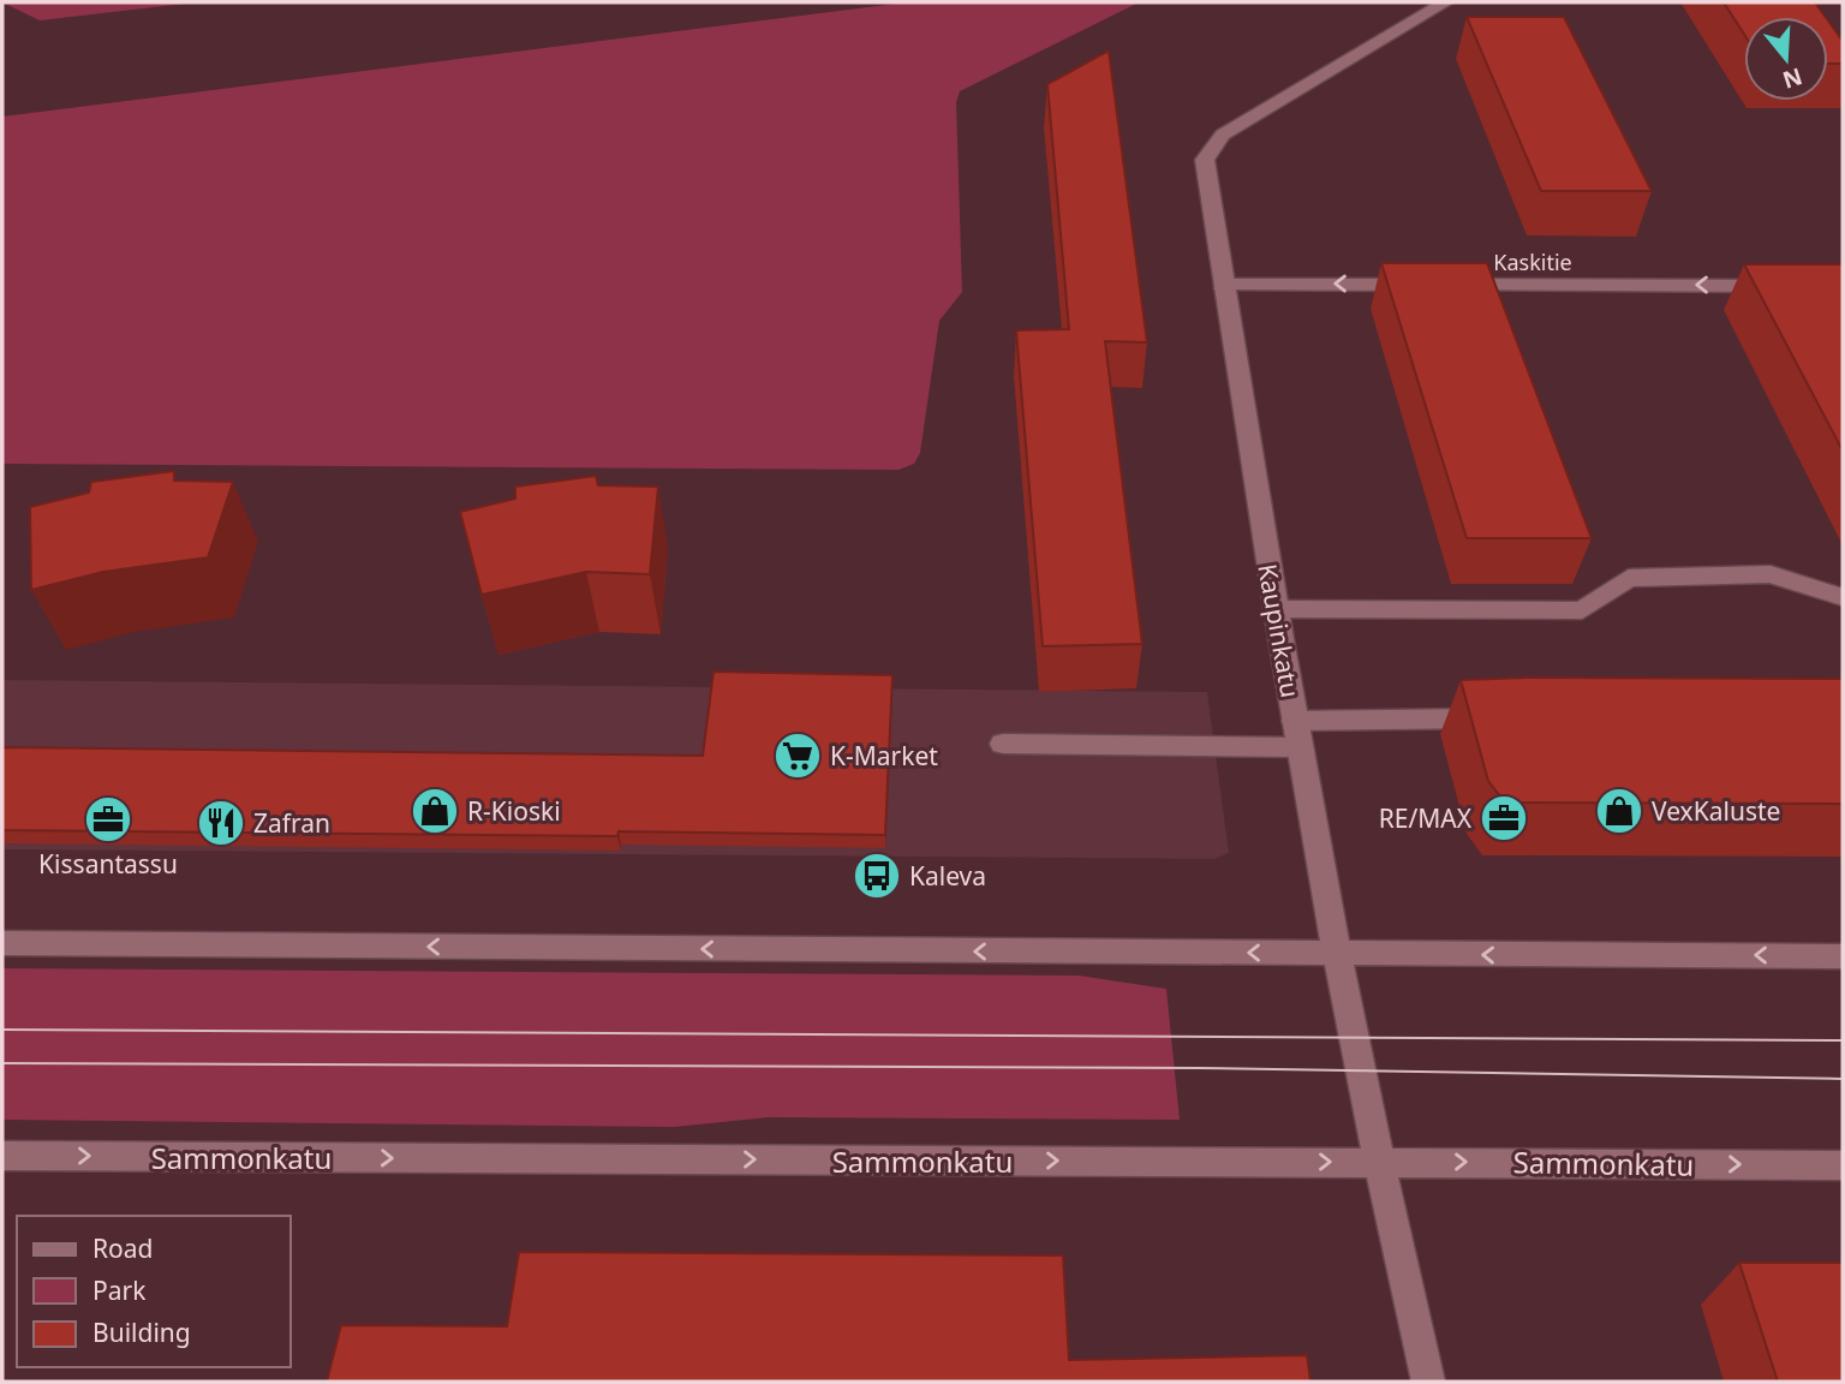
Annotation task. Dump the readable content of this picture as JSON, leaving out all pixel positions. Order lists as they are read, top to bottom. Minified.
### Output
{"streets":{"main road":["Kaskitie","Kaupinkatu","Sammonkatu"]},"crossings":[["Kaskitie","Kaupinkatu"],["Kaupinkatu","Sammonkatu"]],"one_way":["Kaskitie"],"places":{"supermarket":["K-Market"],"shop":["R-Kioski","VexKaluste"],"office":["RE/MAX","Kissantassu"],"restaurant":["Zafran"],"bus stop":["Kaleva"]},"legend":["Road","Park","Building"],"north":"bottom"}
